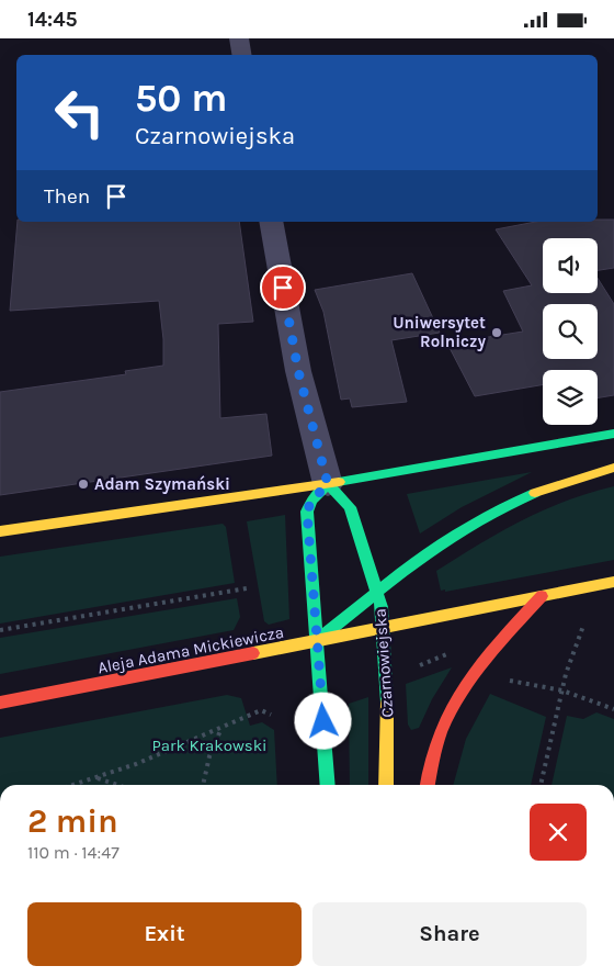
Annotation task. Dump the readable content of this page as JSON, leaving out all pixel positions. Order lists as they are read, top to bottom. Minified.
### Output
{"streets":{"main road":["Aleja Adama Mickiewicza","Czarnowiejska"]},"crossings":[["Aleja Adama Mickiewicza","Czarnowiejska"]],"parks":["Park Krakowski"],"places":["Uniwersytet Rolniczy","Adam Szymański"],"page":{"status":"14:45","turn":["50 m","Czarnowiejska"],"then":"Then","heading":["2 min","110 m · 14:47"],"buttons":["Exit","Share"]}}
